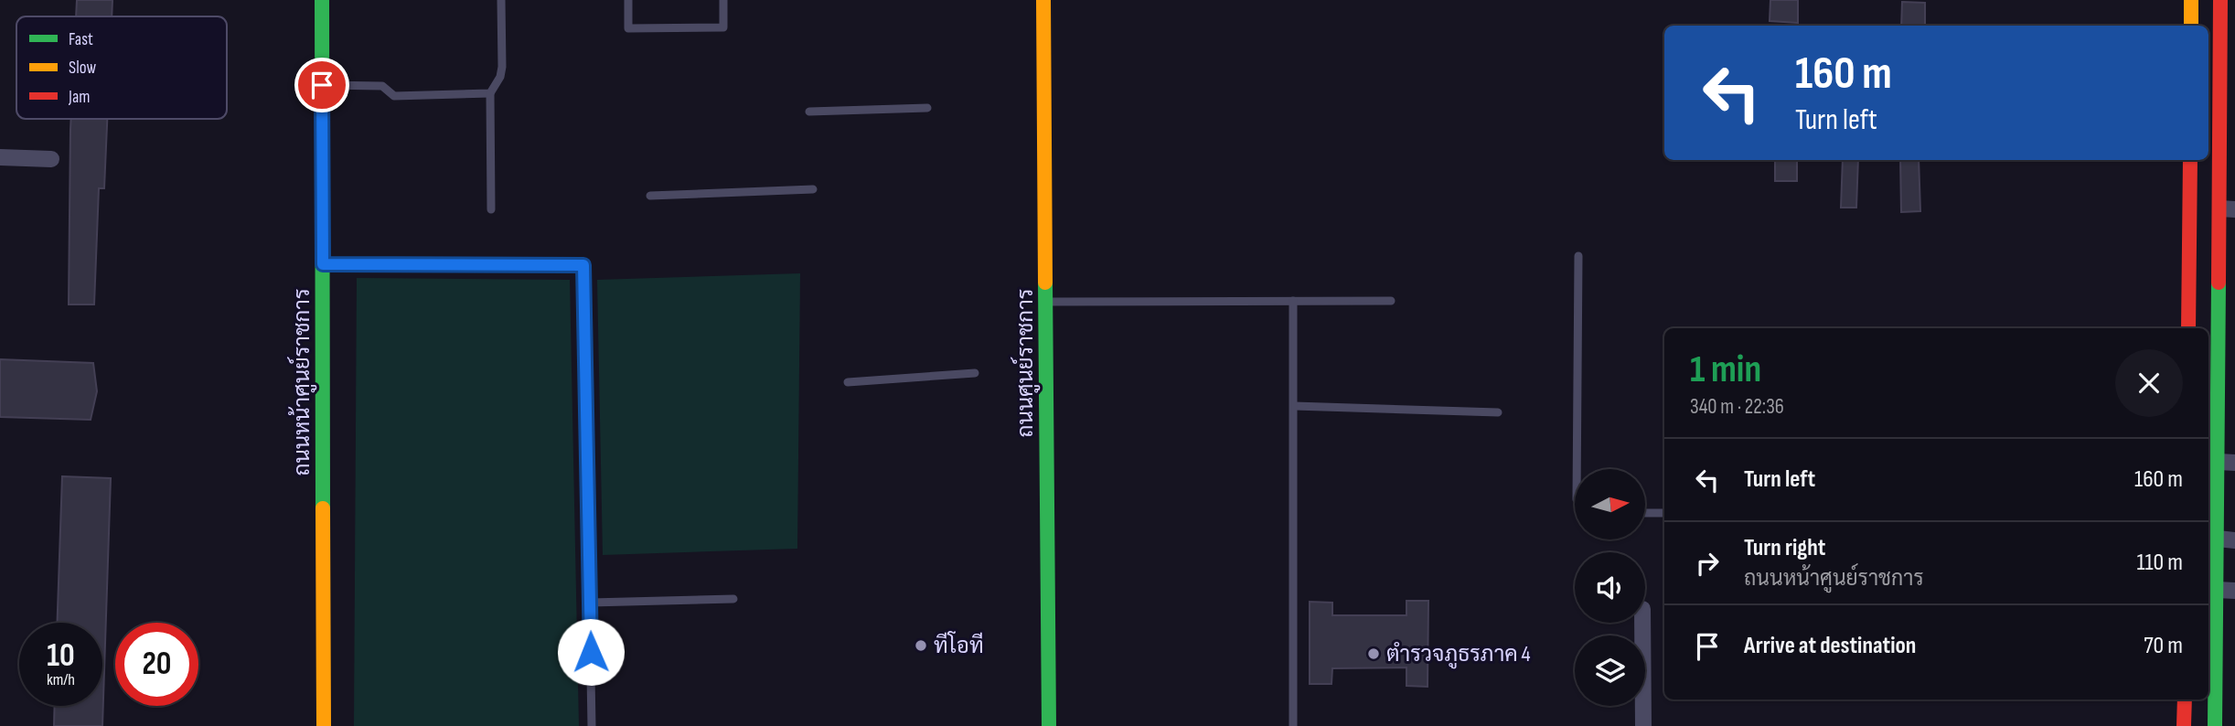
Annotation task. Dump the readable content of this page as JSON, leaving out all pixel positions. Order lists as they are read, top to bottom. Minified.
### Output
{"streets":{"street":["ถนนศูนย์ราชการ","ถนนหน้าศูนย์ราชการ"]},"places":["ทีโอที","ตำรวจภูธรภาค 4"],"legend":["Fast","Slow","Jam"],"north":"right","page":{"turn":["160 m","Turn left"],"heading":["1 min","340 m · 22:36"],"list":[{"name":"Turn left","value":"160 m"},{"name":"Turn right","note":"ถนนหน้าศูนย์ราชการ","value":"110 m"},{"name":"Arrive at destination","value":"70 m"}],"speed":"10 km/h","limit":"20"}}
